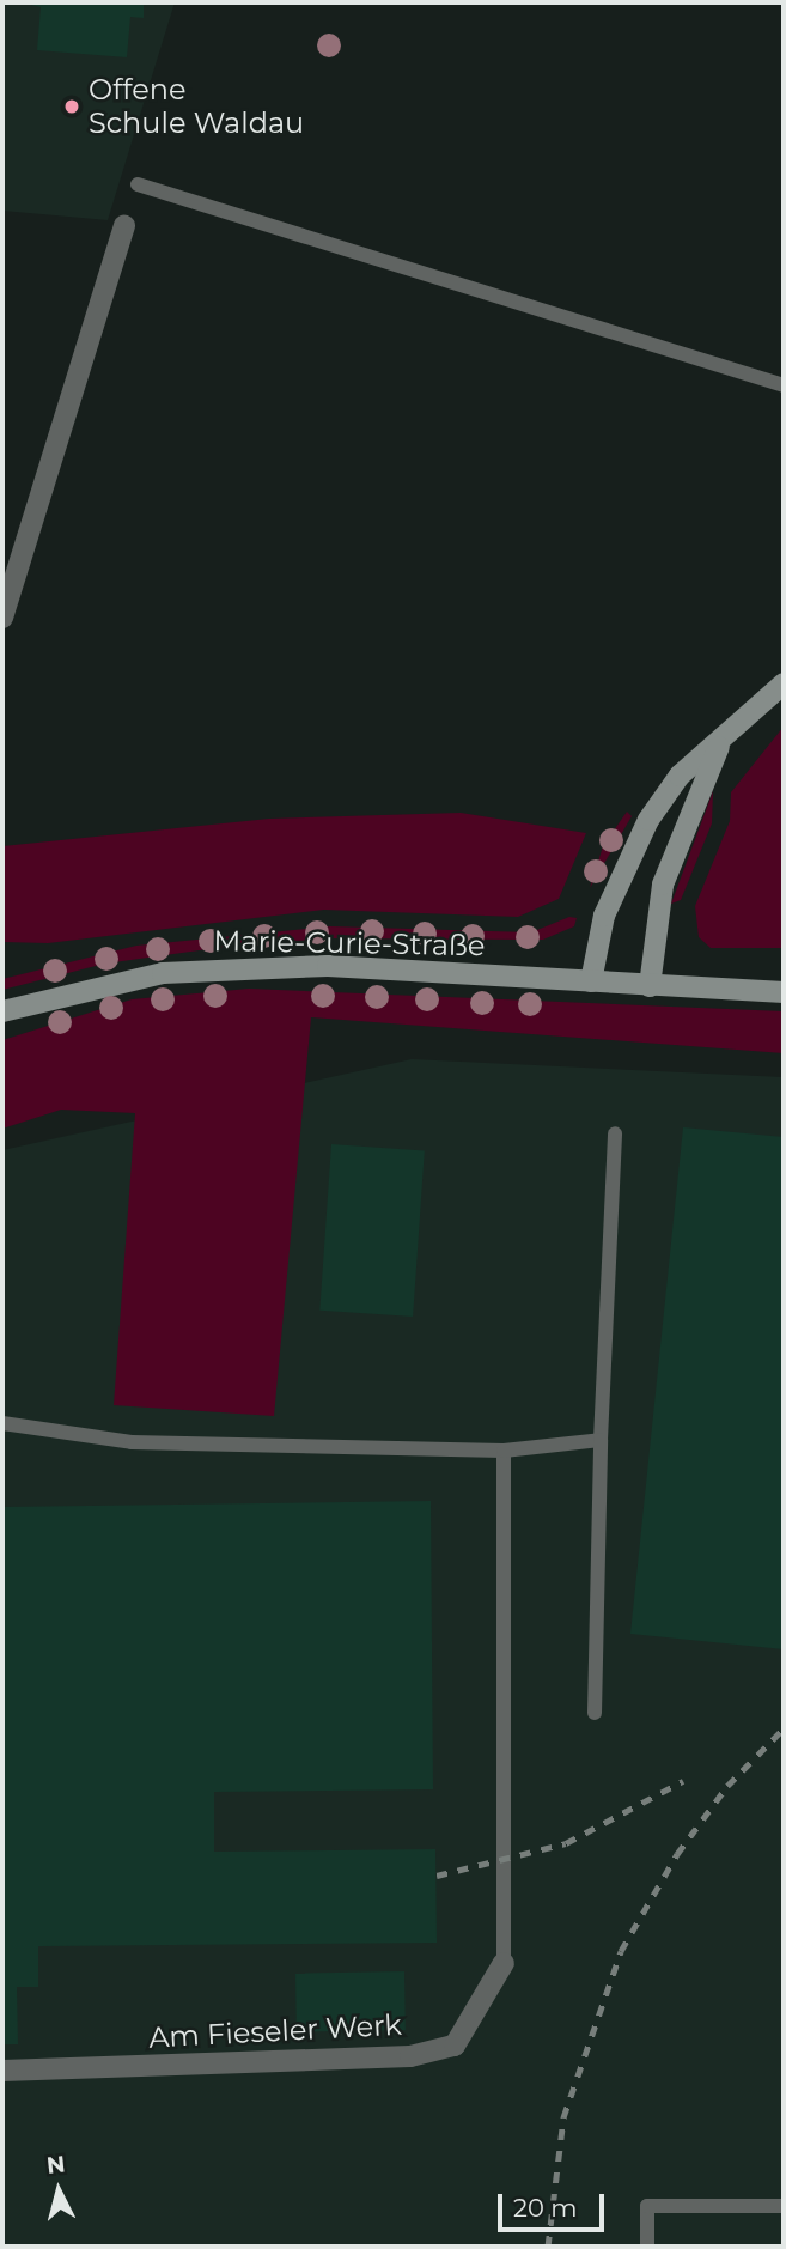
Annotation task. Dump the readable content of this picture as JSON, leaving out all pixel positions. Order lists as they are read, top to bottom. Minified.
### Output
{"streets":{"street":["Marie-Curie-Straße","Am Fieseler Werk"]},"places":["Offene Schule Waldau"],"scale_bar":"20 m","north":"top"}
